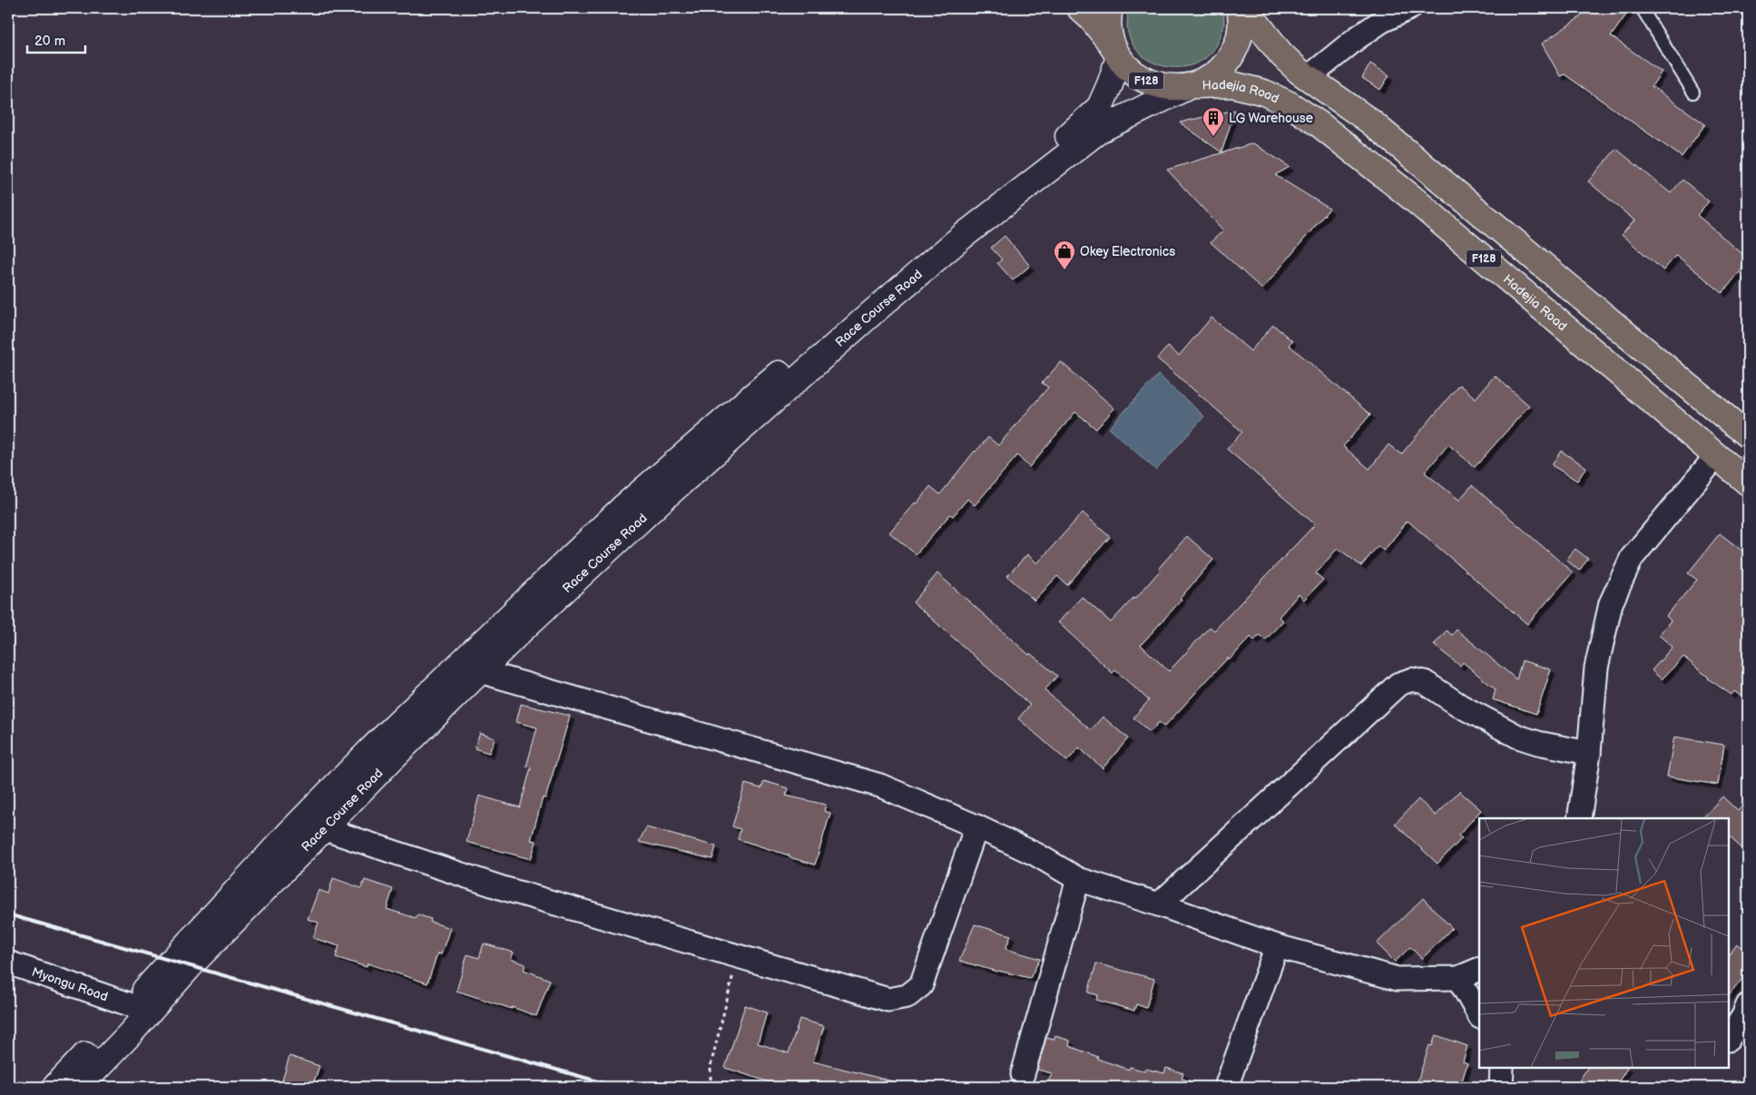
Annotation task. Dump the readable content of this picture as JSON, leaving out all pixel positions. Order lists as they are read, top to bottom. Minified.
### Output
{"streets":{"main road":["F128","Hadejia Road"],"street":["Race Course Road","Myongu Road"]},"crossings":[["F128","Hadejia Road"],["F128","Race Course Road"],["Hadejia Road","Race Course Road"],["Race Course Road","Myongu Road"]],"places":{"building":["LG Warehouse"],"shop":["Okey Electronics"]},"scale_bar":"20 m"}
